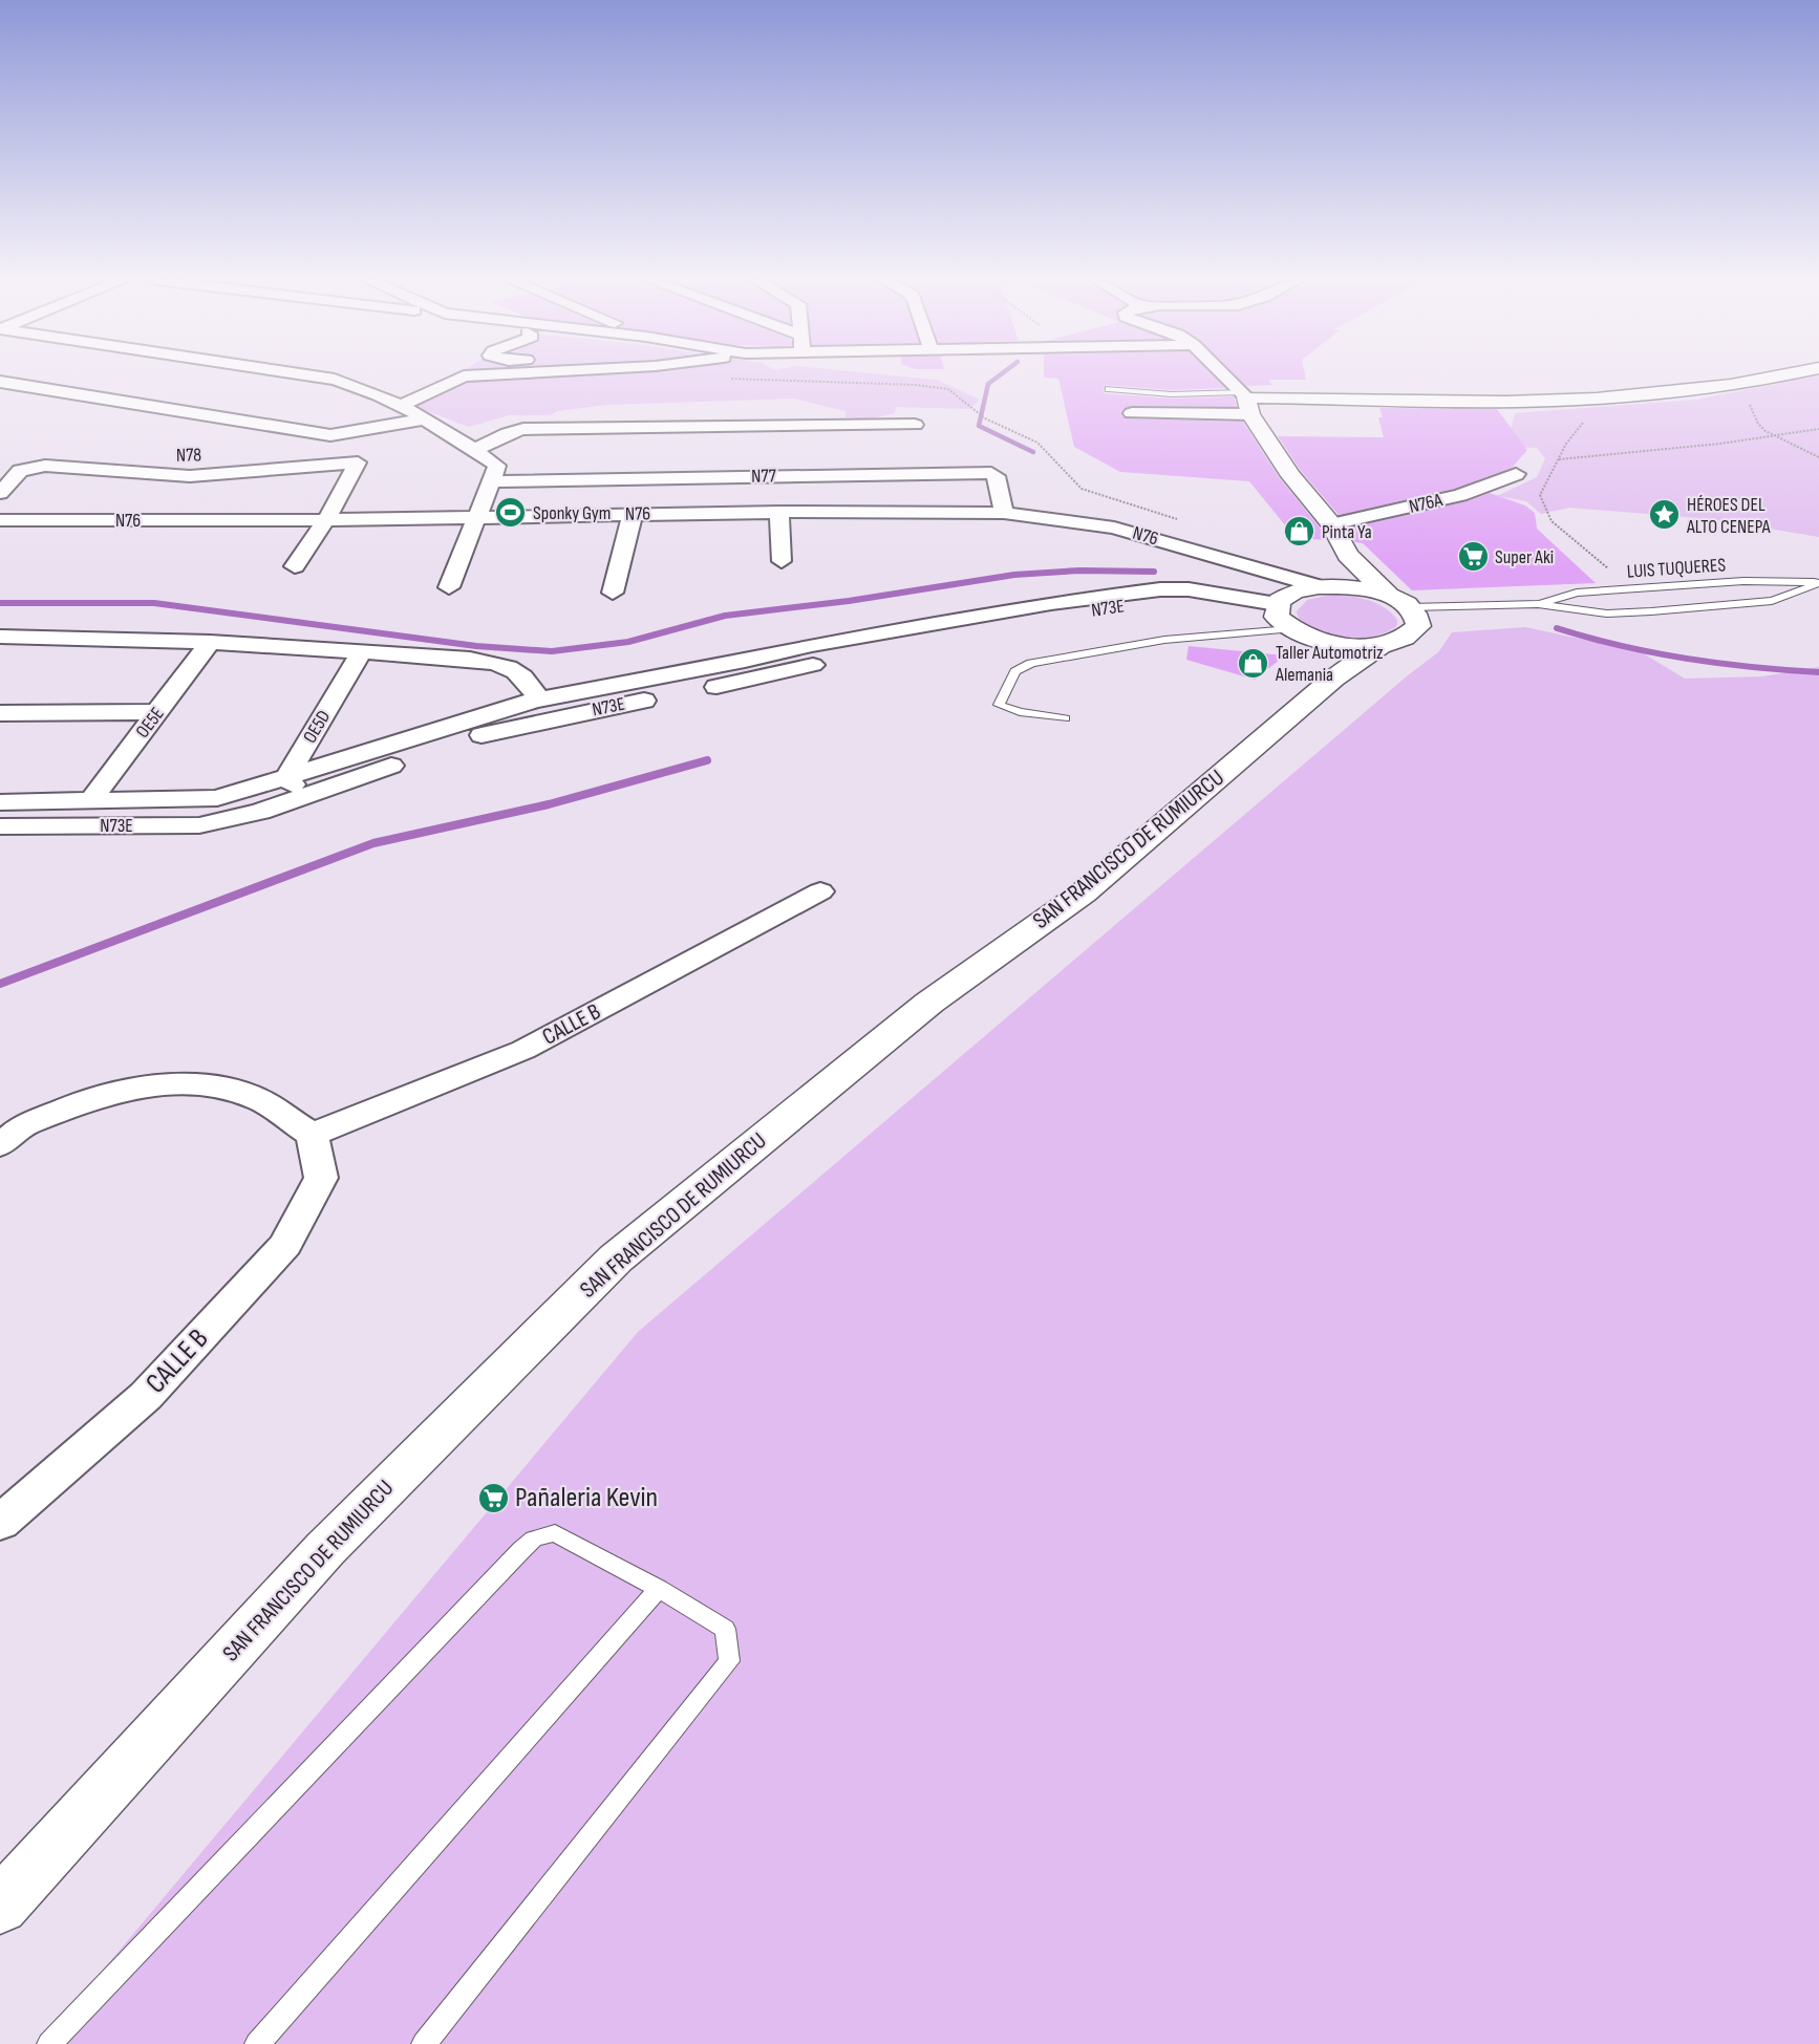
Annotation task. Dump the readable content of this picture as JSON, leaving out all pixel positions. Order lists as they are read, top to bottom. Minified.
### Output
{"streets":{"main road":["SAN FRANCISCO DE RUMIURCU"],"street":["N78","N77","N76A","N76","N73E","OE5E","OE5D","CALLE B"],"lane":["LUIS TUQUERES"]},"crossings":[["N78","N76"],["N77","N76"],["N76","N73E"],["N73E","OE5E"],["N73E","OE5D"]],"places":{"sports":["Sponky Gym"],"place":["HÉROES DEL ALTO CENEPA"],"shop":["Pinta Ya","Taller Automotriz Alemania"],"supermarket":["Super Aki","Pañaleria Kevin"]}}
